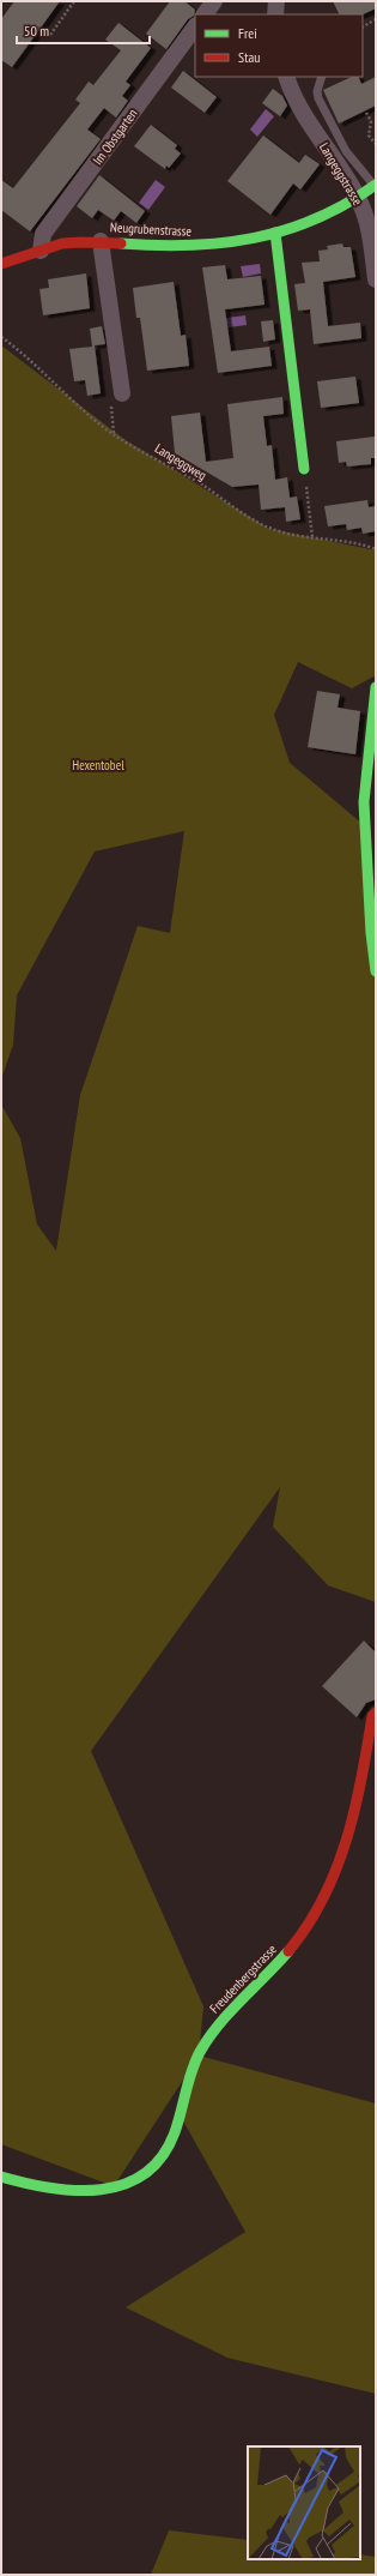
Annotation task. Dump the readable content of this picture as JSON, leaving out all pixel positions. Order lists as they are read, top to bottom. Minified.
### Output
{"streets":{"street":["Im Obstgarten","Langeggstrasse","Neugrubenstrasse","Freudenbergstrasse"],"path":["Langeggweg"]},"crossings":[["Im Obstgarten","Neugrubenstrasse"],["Langeggstrasse","Neugrubenstrasse"]],"parks":["Hexentobel"],"legend":["Frei","Stau"],"scale_bar":"50 m"}
